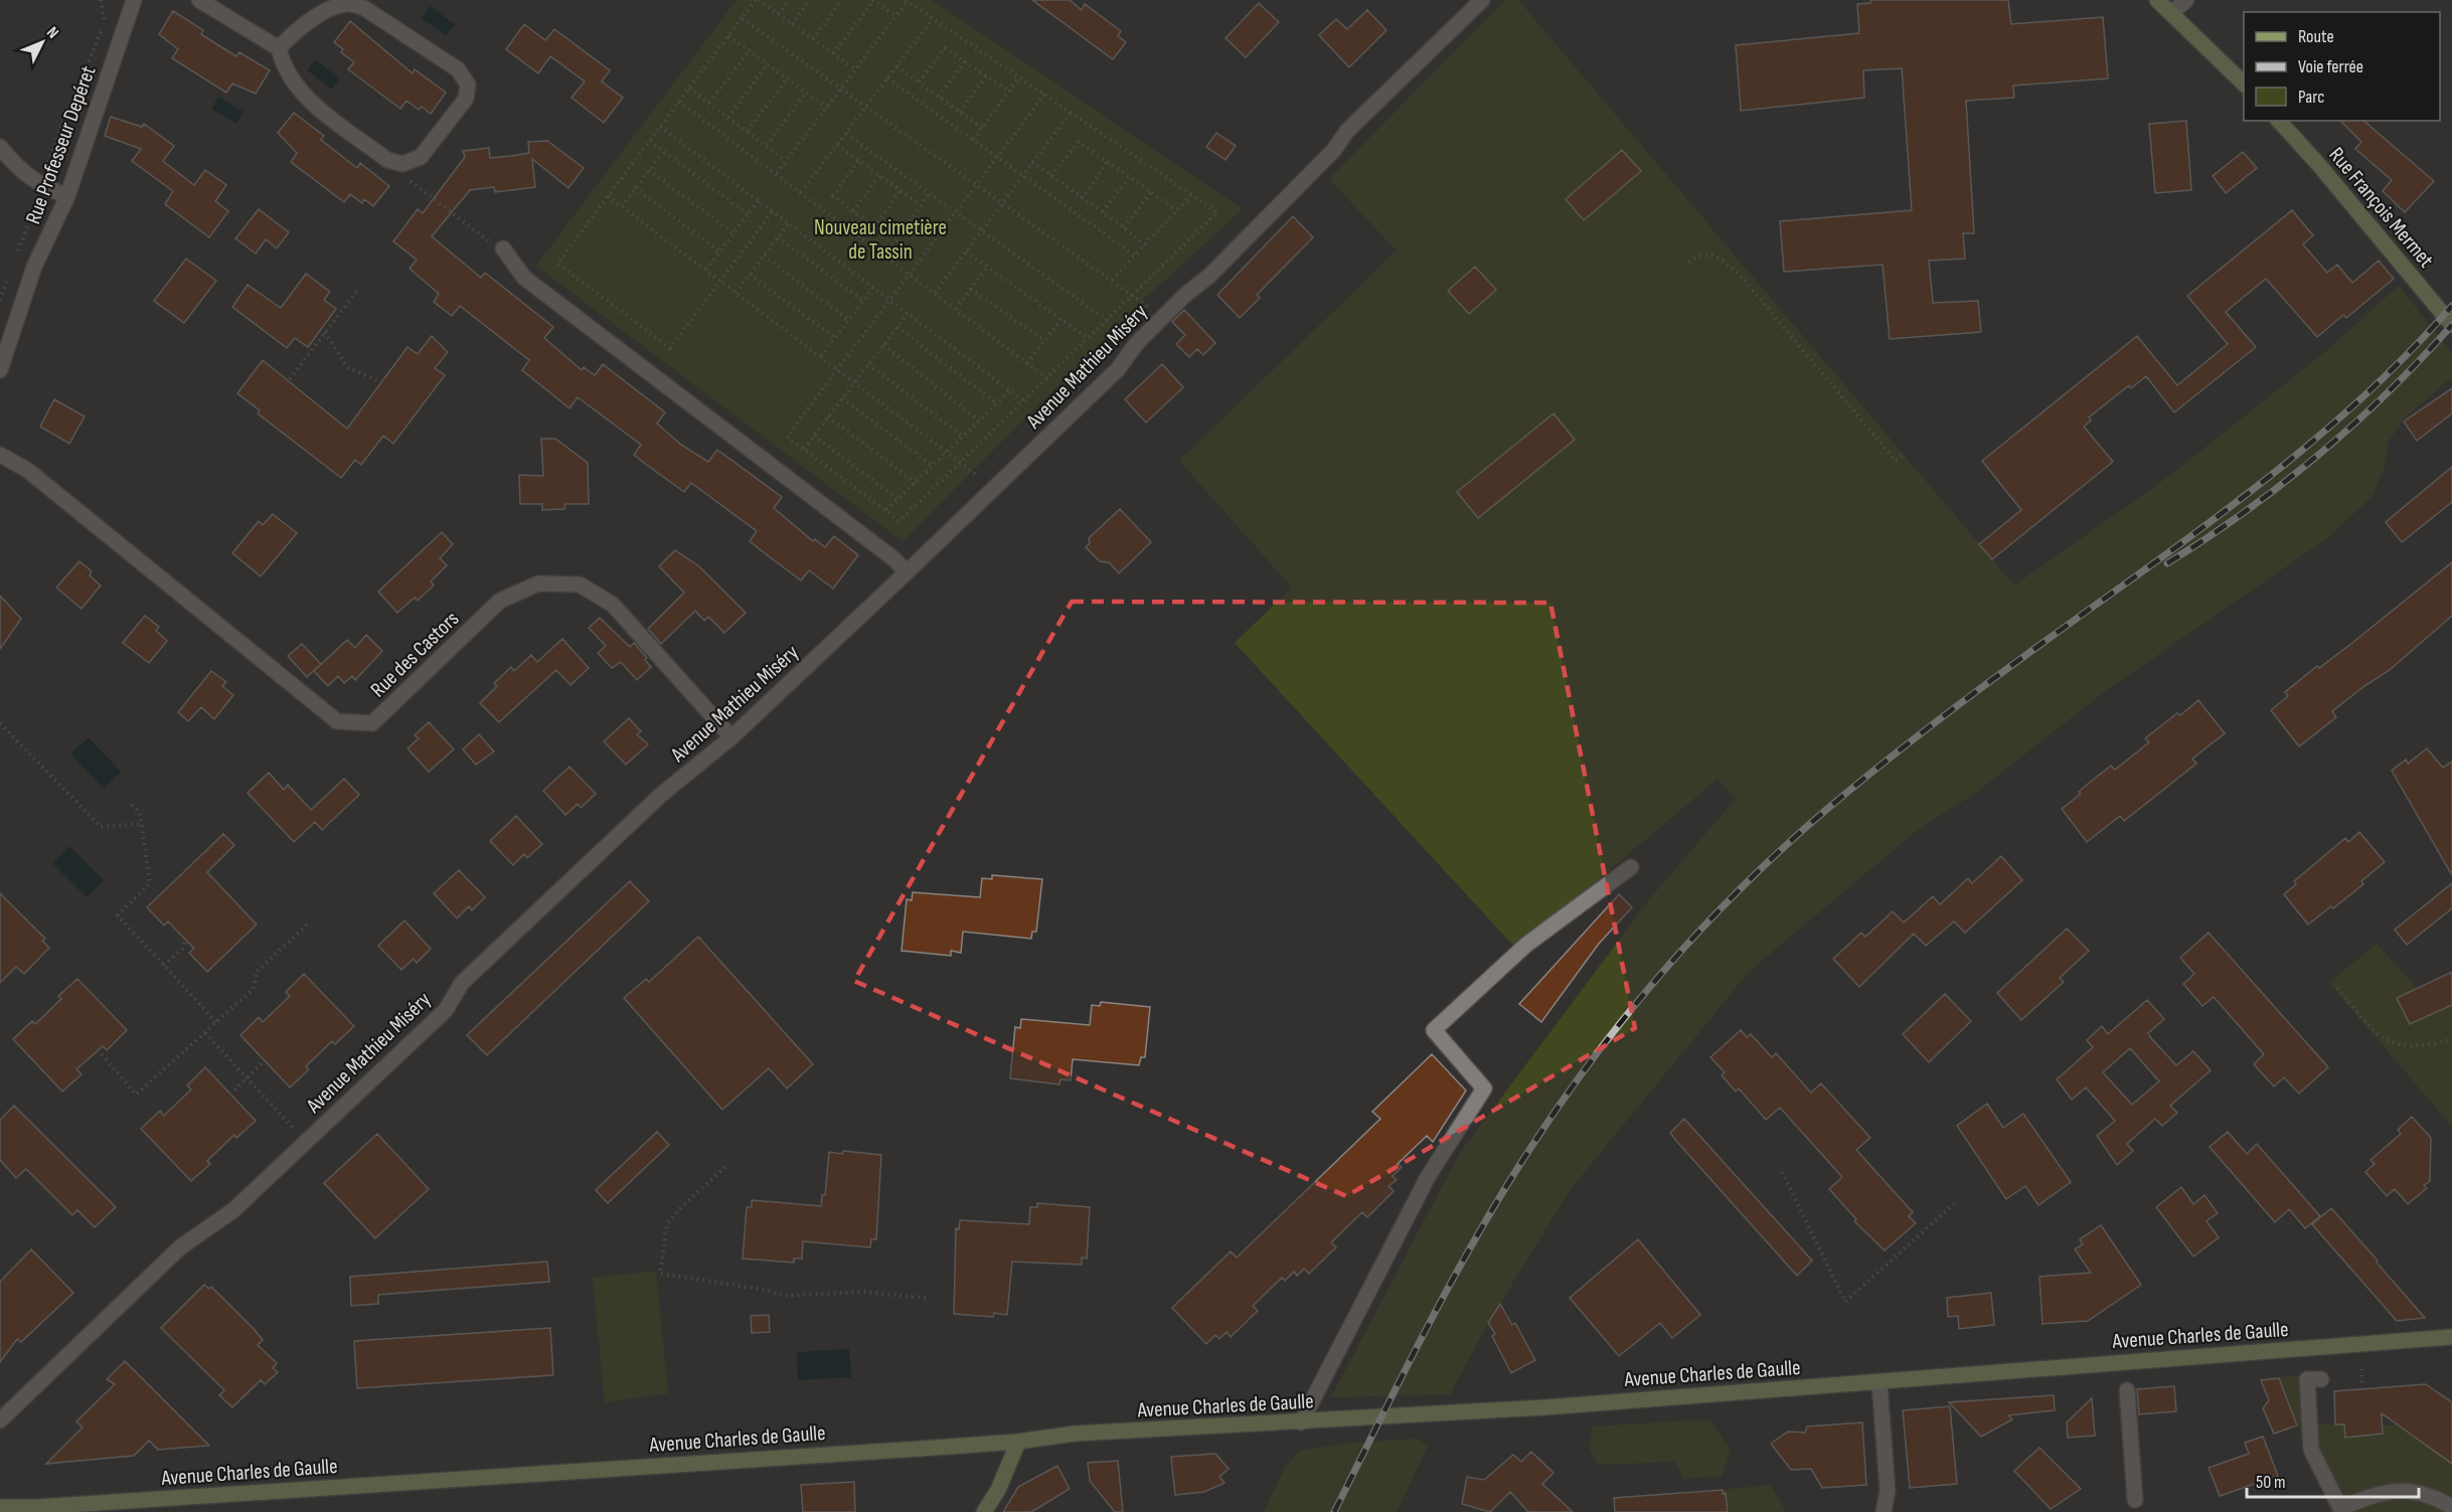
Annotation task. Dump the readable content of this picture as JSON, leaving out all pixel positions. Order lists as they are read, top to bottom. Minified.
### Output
{"streets":{"main road":["Rue François Mermet","Avenue Charles de Gaulle"],"street":["Rue Professeur Depéret","Avenue Mathieu Miséry","Rue des Castors"]},"crossings":[["Avenue Mathieu Miséry","Rue des Castors"]],"parks":["Nouveau cimetière de Tassin"],"legend":["Route","Voie ferrée","Parc"],"scale_bar":"50 m","north":"top right"}
